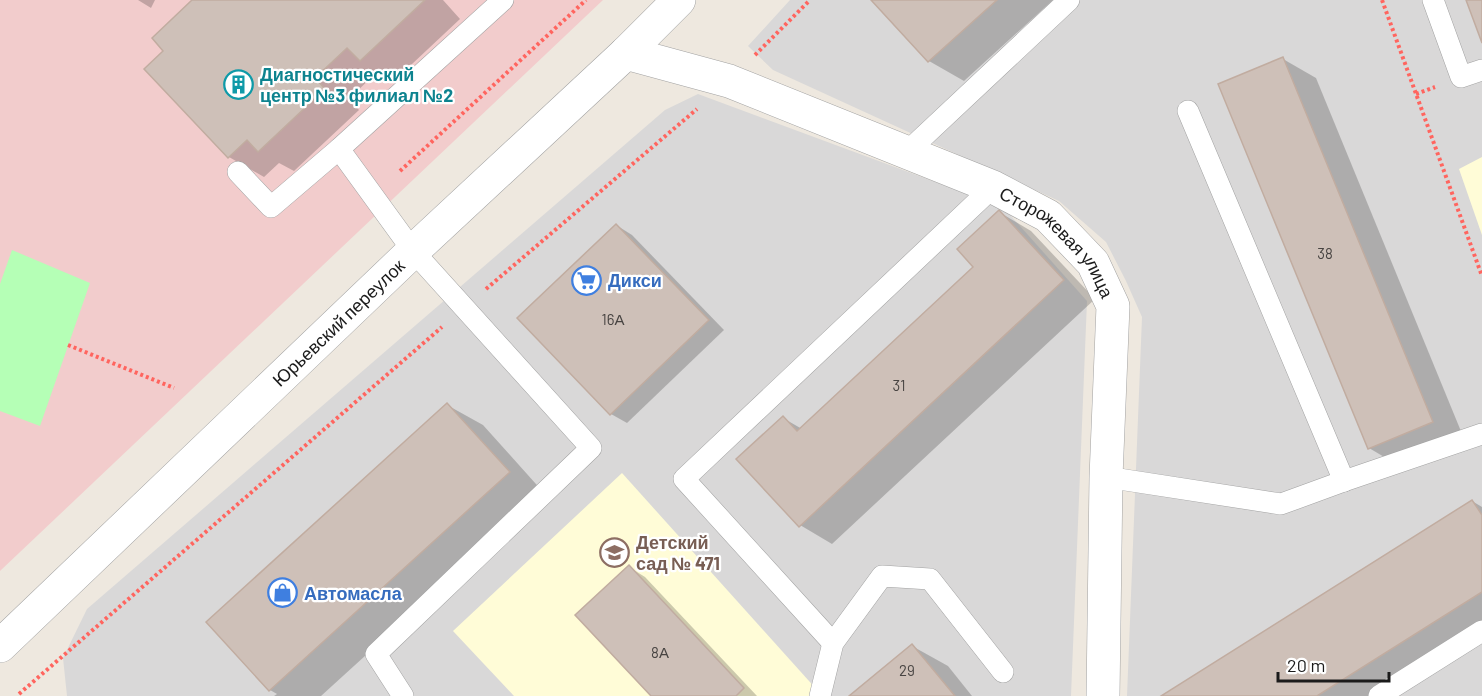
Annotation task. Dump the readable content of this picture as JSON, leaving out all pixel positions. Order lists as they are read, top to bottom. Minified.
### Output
{"streets":{"street":["Сторожевая улица","Юрьевский переулок"]},"crossings":[["Сторожевая улица","Юрьевский переулок"]],"places":{"building":["Диагностический центр №3 филиал №2"],"supermarket":["Дикси"],"school or university":["Детский сад № 471"],"shop":["Автомасла"]},"house_numbers":["38","16А","31","8А","29"],"scale_bar":"20 m"}
